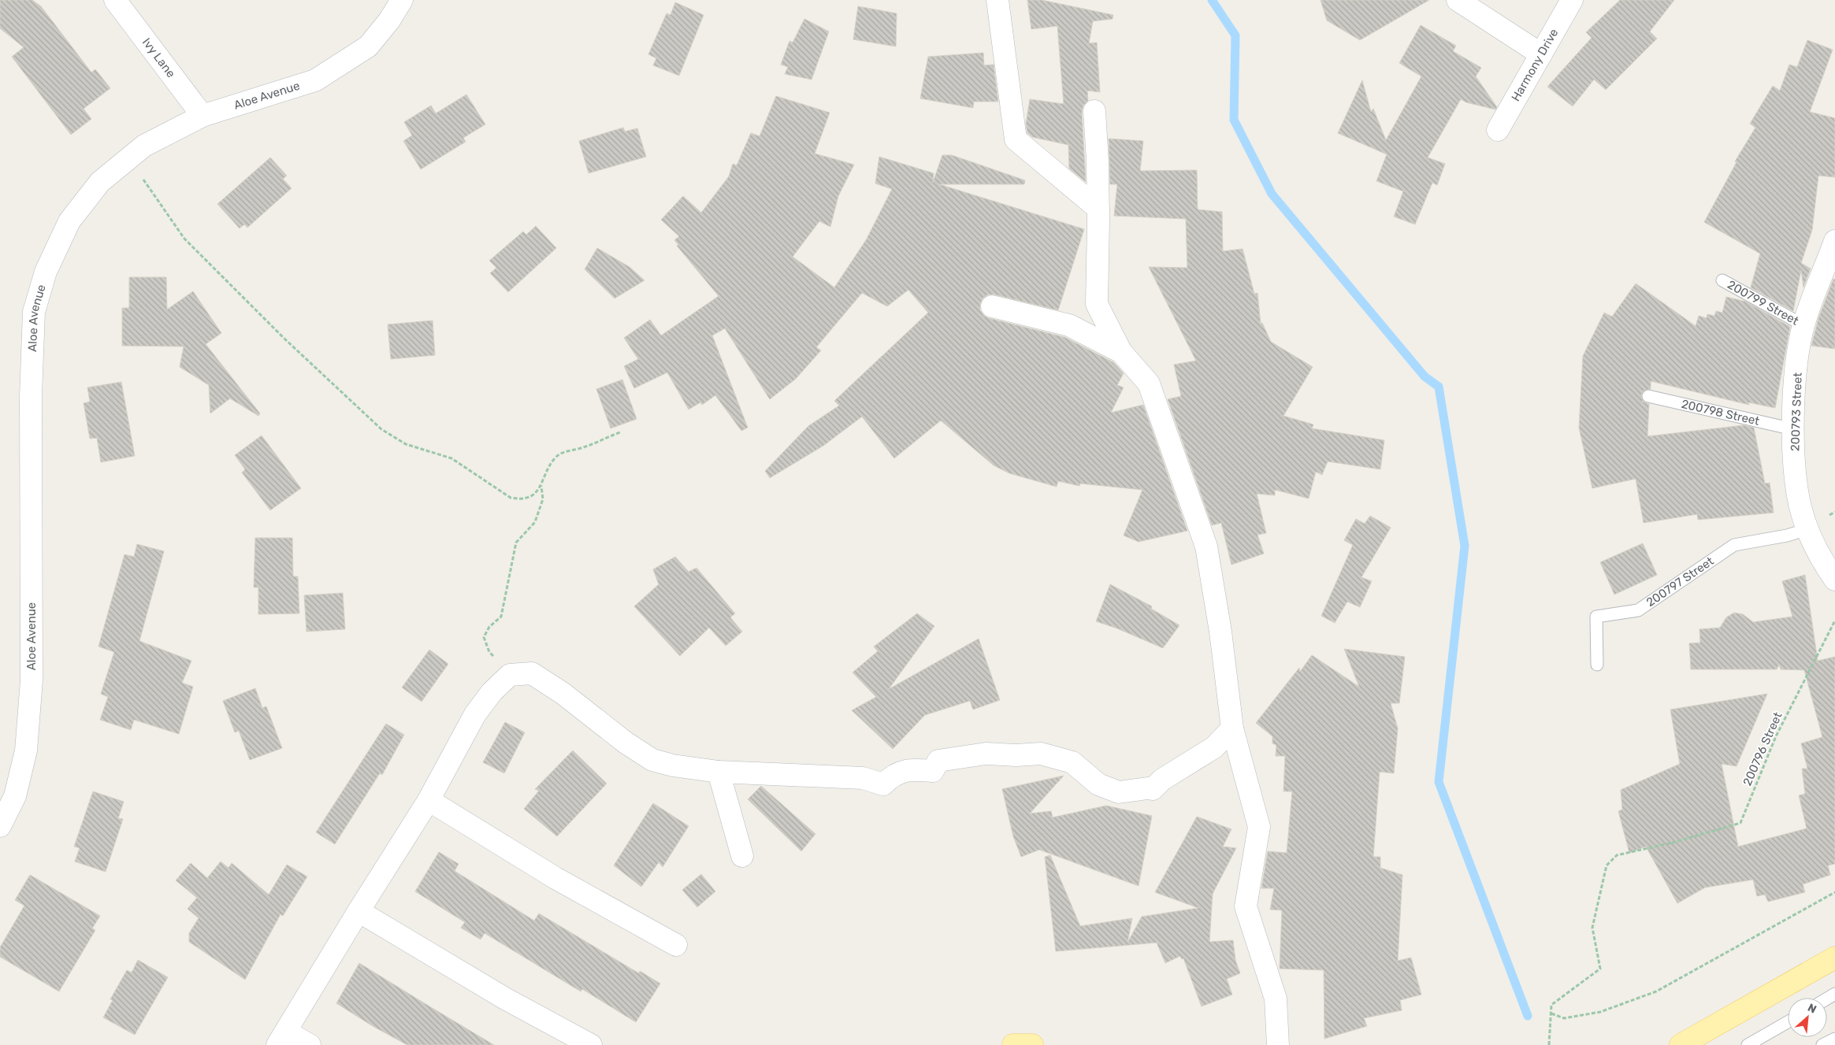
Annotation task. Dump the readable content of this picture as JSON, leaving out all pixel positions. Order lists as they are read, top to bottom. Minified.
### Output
{"streets":{"street":["Ivy Lane","Harmony Drive","Aloe Avenue","200793 Street"],"lane":["200799 Street","200798 Street","200797 Street"],"path":["200796 Street"]},"crossings":[["Ivy Lane","Aloe Avenue"],["200799 Street","200793 Street"],["200793 Street","200798 Street"],["200793 Street","200797 Street"]],"north":"top right"}
